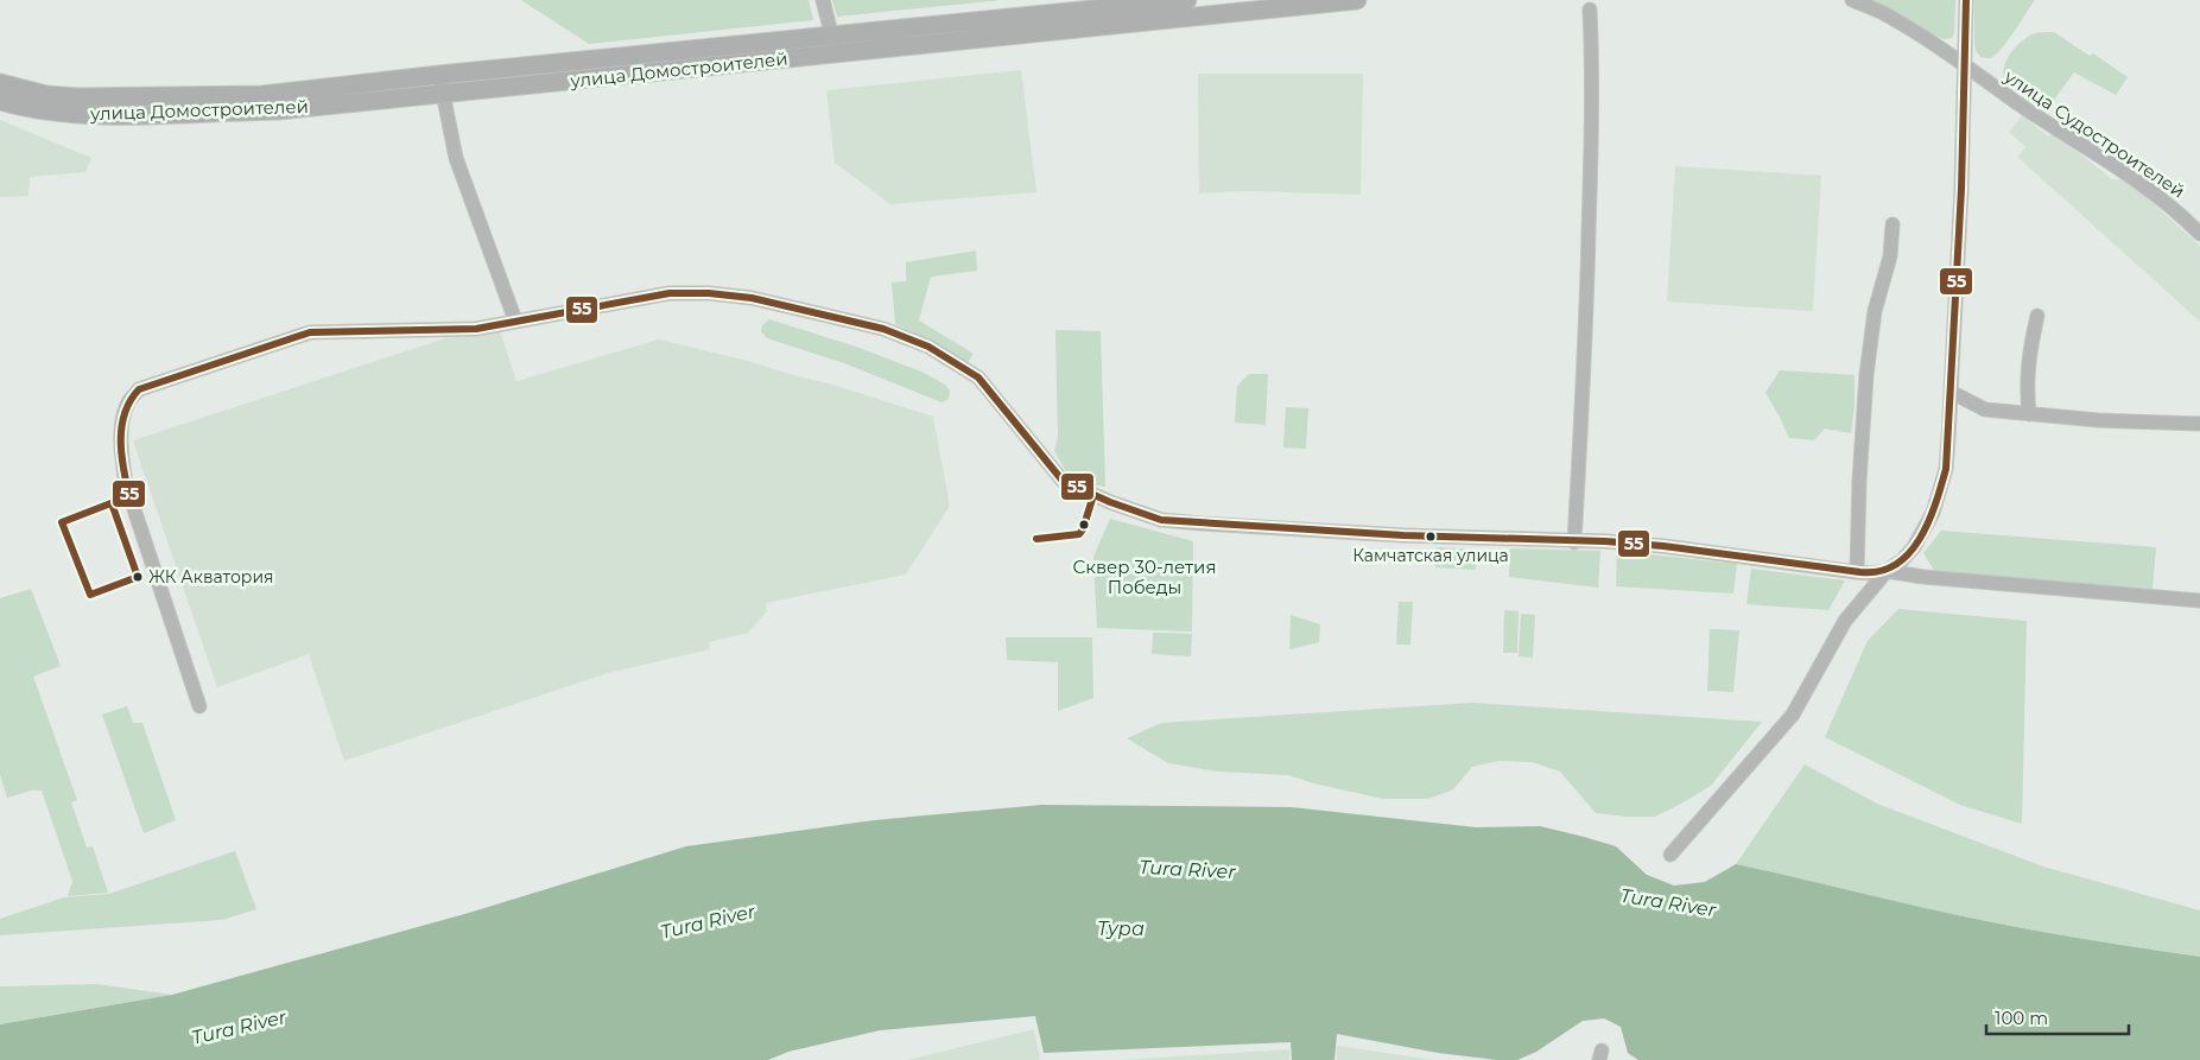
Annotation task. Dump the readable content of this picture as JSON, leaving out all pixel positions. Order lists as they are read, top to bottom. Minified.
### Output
{"streets":{"main road":["улица Домостроителей"],"street":["улица Судостроителей"]},"water":["Tura River","Тура"],"parks":["Сквер 30-летия Победы"],"places":["Камчатская улица","ЖК Акватория"],"lines":["transit line 55"],"scale_bar":"100 m"}
